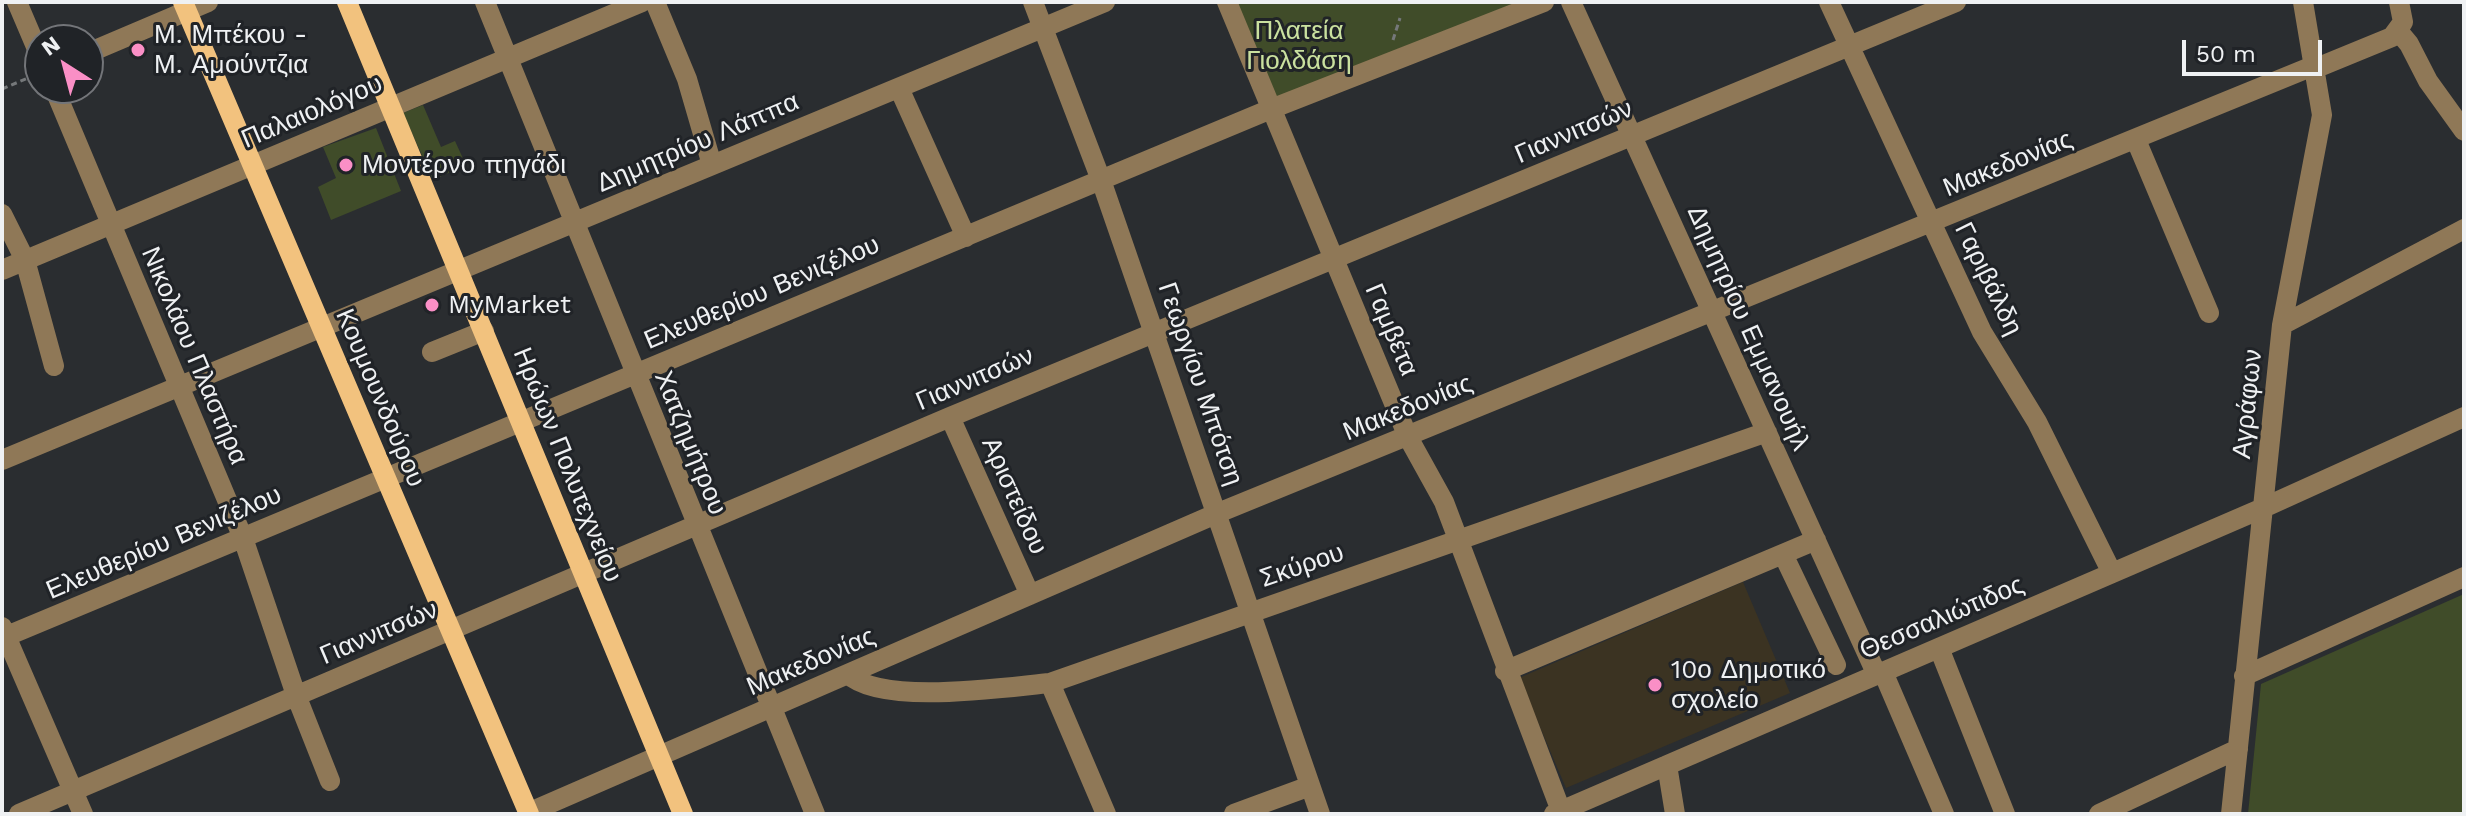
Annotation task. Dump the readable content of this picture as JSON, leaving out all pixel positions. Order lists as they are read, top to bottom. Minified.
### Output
{"streets":{"main road":["Κουμουνδούρου","Ηρώων Πολυτεχνείου"],"street":["Παλαιολόγου","Γιαννιτσών","Δημητρίου Λάππα","Μακεδονίας","Γαριβάλδη","Ελευθερίου Βενιζέλου","Δημητρίου Εμμανουήλ","Γαμβέτα","Νικολάου Πλαστήρα","Γεωργίου Μπότση","Αγράφων","Χατζημήτρου","Αριστείδου","Σκύρου","Θεσσαλιώτιδος"]},"crossings":[["Παλαιολόγου","Νικολάου Πλαστήρα"],["Παλαιολόγου","Κουμουνδούρου"],["Παλαιολόγου","Χατζημήτρου"],["Παλαιολόγου","Ηρώων Πολυτεχνείου"],["Γιαννιτσών","Γαριβάλδη"],["Γιαννιτσών","Δημητρίου Εμμανουήλ"],["Γιαννιτσών","Γαμβέτα"],["Γιαννιτσών","Νικολάου Πλαστήρα"],["Γιαννιτσών","Γεωργίου Μπότση"],["Γιαννιτσών","Κουμουνδούρου"],["Γιαννιτσών","Χατζημήτρου"],["Γιαννιτσών","Ηρώων Πολυτεχνείου"],["Γιαννιτσών","Αριστείδου"],["Δημητρίου Λάππα","Νικολάου Πλαστήρα"],["Δημητρίου Λάππα","Γεωργίου Μπότση"],["Δημητρίου Λάππα","Κουμουνδούρου"],["Δημητρίου Λάππα","Χατζημήτρου"],["Δημητρίου Λάππα","Ηρώων Πολυτεχνείου"],["Μακεδονίας","Γαριβάλδη"],["Μακεδονίας","Δημητρίου Εμμανουήλ"],["Μακεδονίας","Γαμβέτα"],["Μακεδονίας","Γεωργίου Μπότση"],["Μακεδονίας","Κουμουνδούρου"],["Μακεδονίας","Αγράφων"],["Μακεδονίας","Χατζημήτρου"],["Μακεδονίας","Ηρώων Πολυτεχνείου"],["Μακεδονίας","Αριστείδου"],["Μακεδονίας","Σκύρου"],["Γαριβάλδη","Θεσσαλιώτιδος"],["Ελευθερίου Βενιζέλου","Γαμβέτα"],["Ελευθερίου Βενιζέλου","Νικολάου Πλαστήρα"],["Ελευθερίου Βενιζέλου","Γεωργίου Μπότση"],["Ελευθερίου Βενιζέλου","Κουμουνδούρου"],["Ελευθερίου Βενιζέλου","Χατζημήτρου"],["Ελευθερίου Βενιζέλου","Ηρώων Πολυτεχνείου"],["Δημητρίου Εμμανουήλ","Σκύρου"],["Δημητρίου Εμμανουήλ","Θεσσαλιώτιδος"],["Γαμβέτα","Σκύρου"],["Γαμβέτα","Θεσσαλιώτιδος"],["Γεωργίου Μπότση","Σκύρου"],["Αγράφων","Θεσσαλιώτιδος"]],"parks":["Πλατεία Γιολδάση"],"places":["Μ. Μπέκου - Μ. Αμούντζια","Μοντέρνο πηγάδι","MyMarket","10ο Δημοτικό σχολείο"],"scale_bar":"50 m","north":"top left"}
